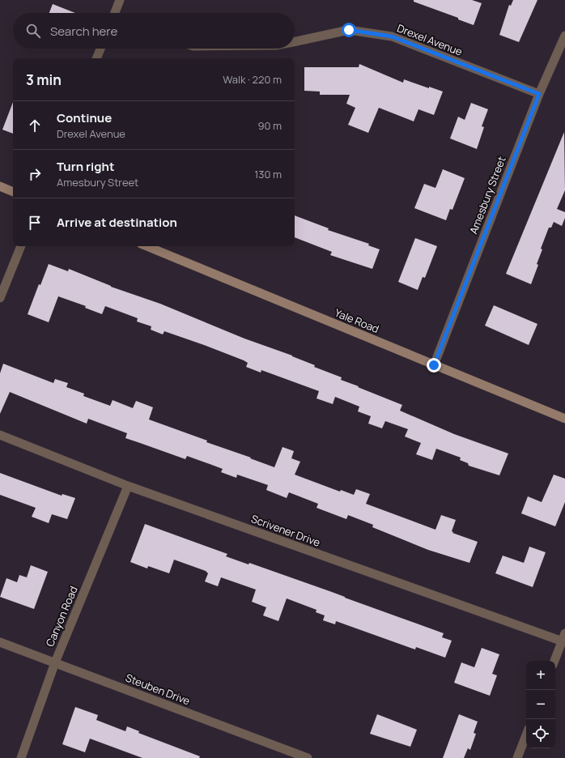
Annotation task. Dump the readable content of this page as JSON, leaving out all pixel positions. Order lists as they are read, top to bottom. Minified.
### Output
{"streets":{"main road":["Yale Road"],"street":["Drexel Avenue","Amesbury Street","Scrivener Drive","Canyon Road","Steuben Drive"]},"crossings":[["Drexel Avenue","Amesbury Street"],["Amesbury Street","Yale Road"],["Scrivener Drive","Canyon Road"],["Canyon Road","Steuben Drive"]],"page":{"search":"Search here","heading":["3 min","Walk · 220 m"],"list":[["Continue","Drexel Avenue","90 m"],["Turn right","Amesbury Street","130 m"],"Arrive at destination"],"map_buttons":["+","−"]}}
